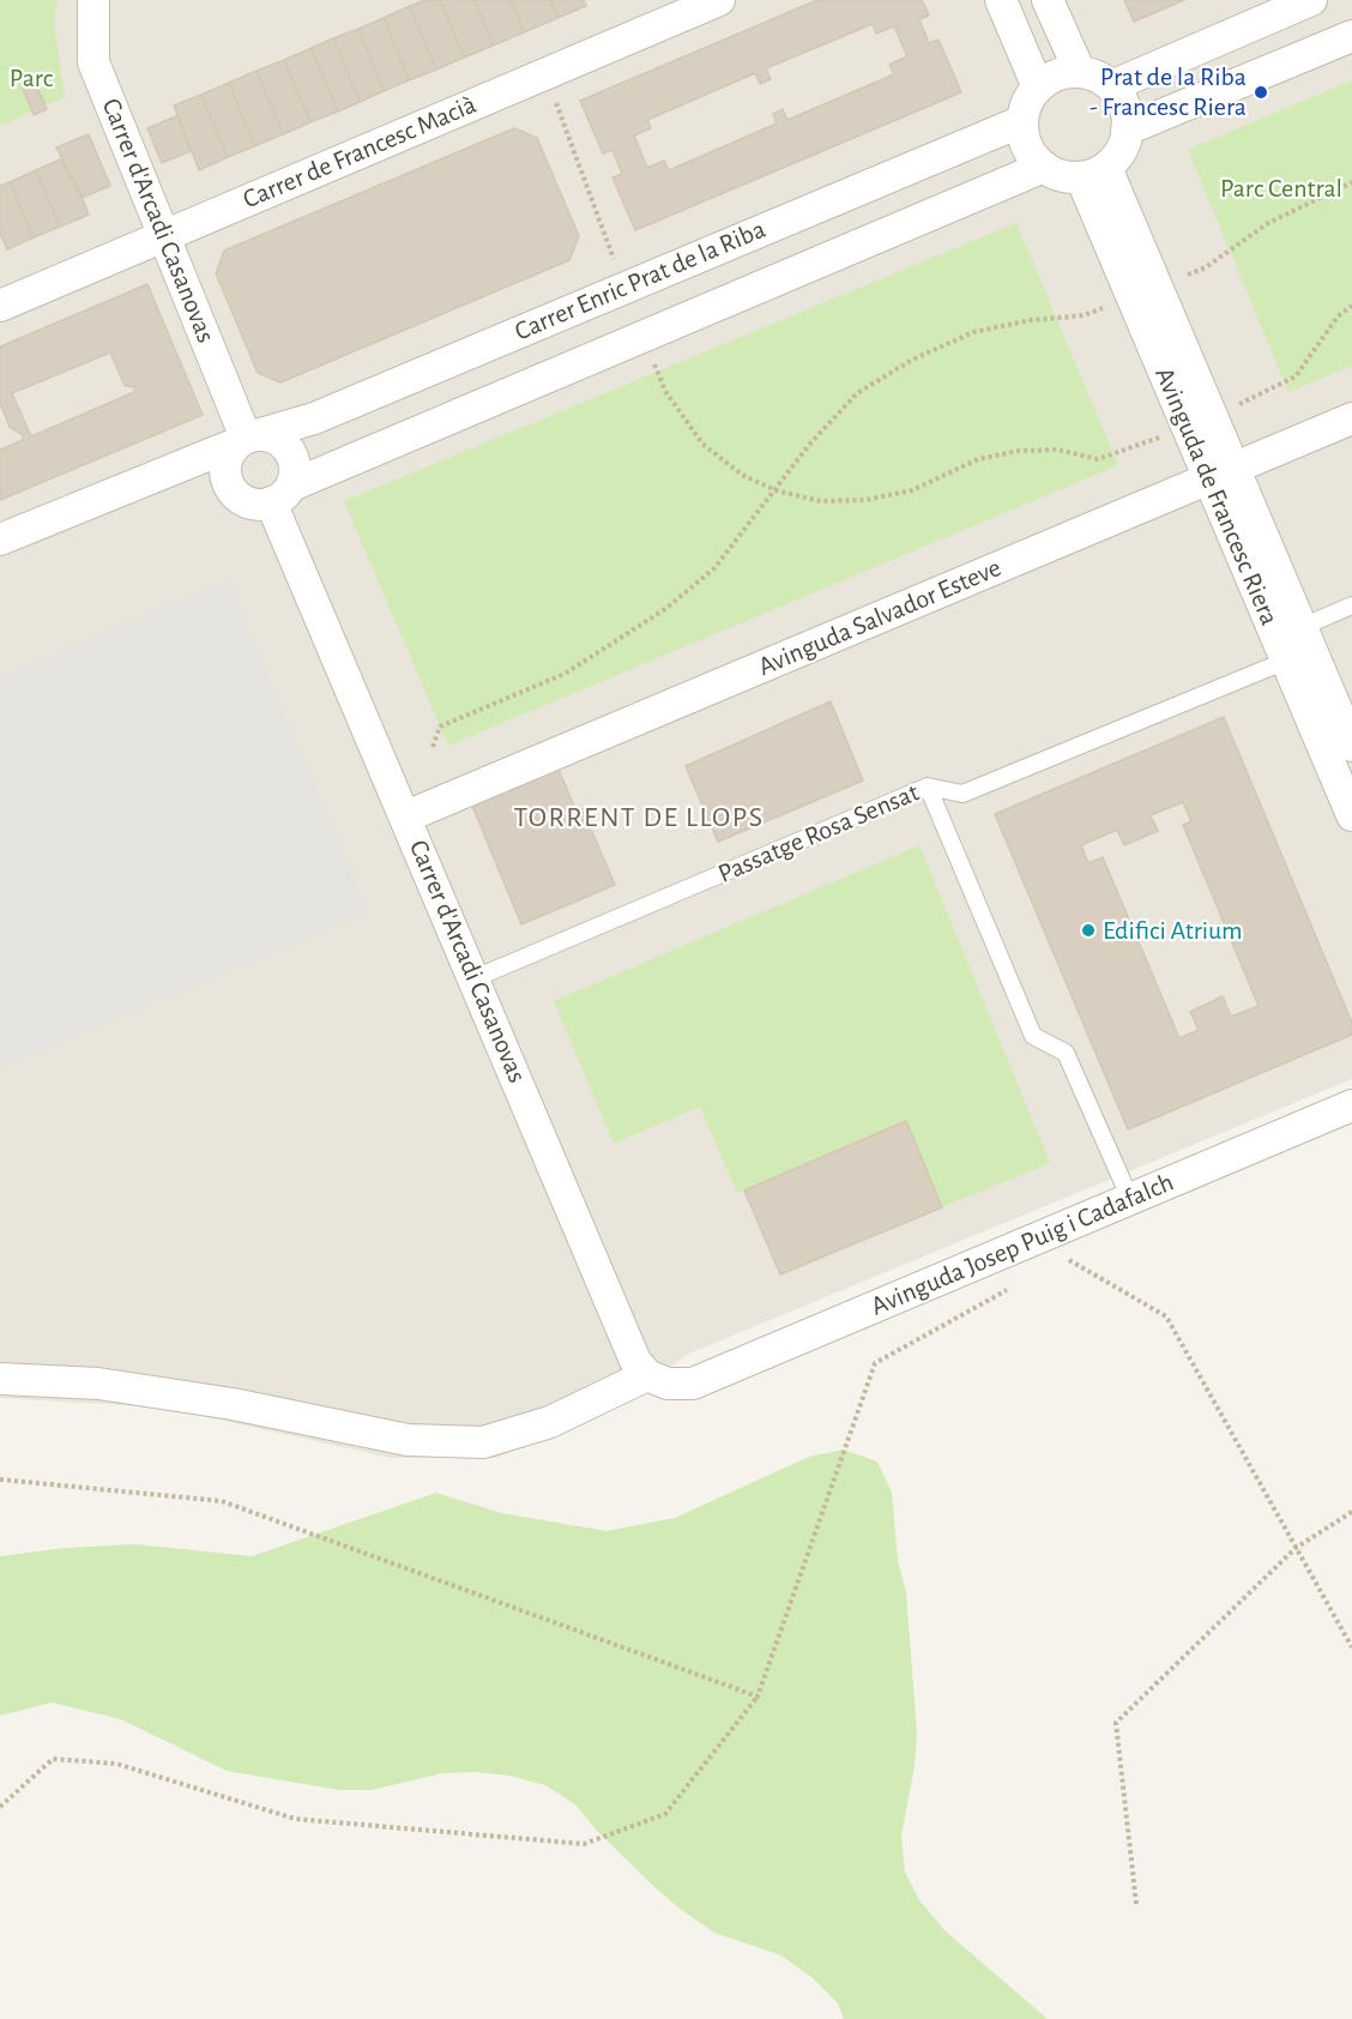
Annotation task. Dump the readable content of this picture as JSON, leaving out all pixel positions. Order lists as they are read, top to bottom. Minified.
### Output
{"streets":{"street":["Carrer de Francesc Macià","Carrer d'Arcadi Casanovas","Carrer Enric Prat de la Riba","Avinguda de Francesc Riera","Avinguda Salvador Esteve","Avinguda Josep Puig i Cadafalch"],"lane":["Passatge Rosa Sensat"]},"crossings":[["Carrer de Francesc Macià","Carrer d'Arcadi Casanovas"],["Carrer d'Arcadi Casanovas","Carrer Enric Prat de la Riba"],["Carrer d'Arcadi Casanovas","Avinguda Salvador Esteve"],["Carrer d'Arcadi Casanovas","Passatge Rosa Sensat"],["Carrer d'Arcadi Casanovas","Avinguda Josep Puig i Cadafalch"],["Carrer Enric Prat de la Riba","Avinguda de Francesc Riera"],["Avinguda de Francesc Riera","Avinguda Salvador Esteve"],["Avinguda de Francesc Riera","Passatge Rosa Sensat"]],"districts":["TORRENT DE LLOPS"],"parks":["Parc","Parc Central"],"places":["Prat de la Riba - Francesc Riera","Edifici Atrium"]}
